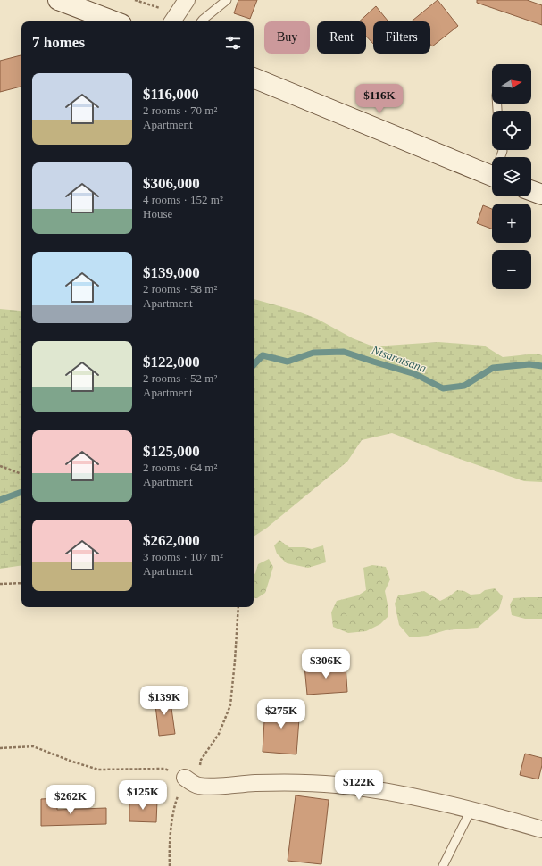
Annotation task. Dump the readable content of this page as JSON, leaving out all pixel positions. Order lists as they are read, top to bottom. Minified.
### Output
{"water":["Ntsaratsana"],"north":"right","page":{"chip":["Buy","Rent","Filters"],"heading":"7 homes","map_buttons":["+","−"],"list":[{"name":"$116,000","note":"2 rooms · 70 m² · Apartment"},{"name":"$306,000","note":"4 rooms · 152 m² · House"},{"name":"$139,000","note":"2 rooms · 58 m² · Apartment"},{"name":"$122,000","note":"2 rooms · 52 m² · Apartment"},{"name":"$125,000","note":"2 rooms · 64 m² · Apartment"},{"name":"$262,000","note":"3 rooms · 107 m² · Apartment"}],"price":["$116K","$306K","$139K","$275K","$122K","$125K","$262K"]}}
